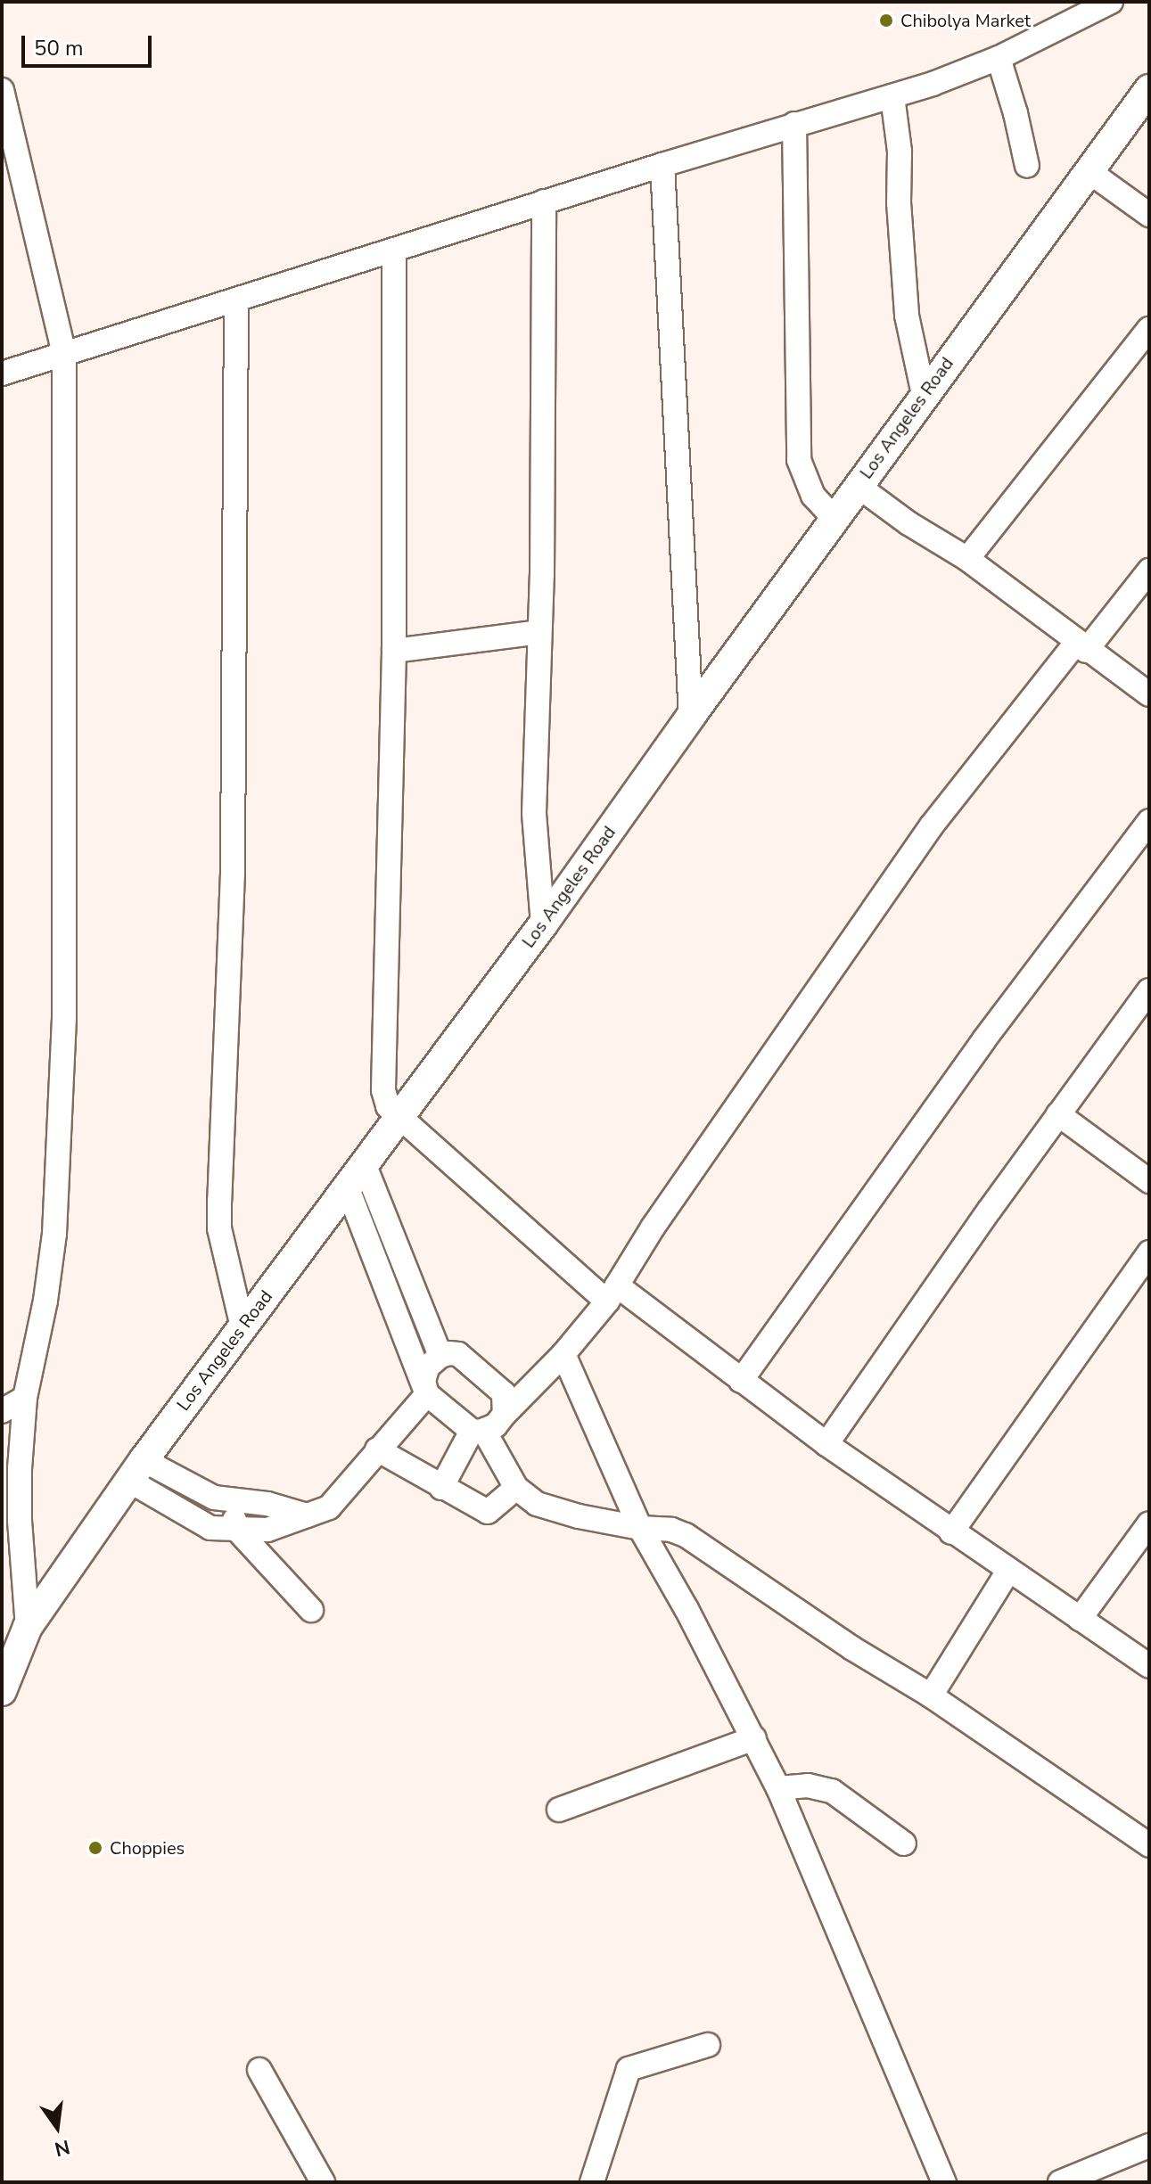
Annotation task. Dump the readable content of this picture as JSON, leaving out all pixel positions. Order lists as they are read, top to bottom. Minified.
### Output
{"streets":{"main road":["Los Angeles Road"]},"places":["Chibolya Market","Choppies"],"scale_bar":"50 m","north":"bottom"}
